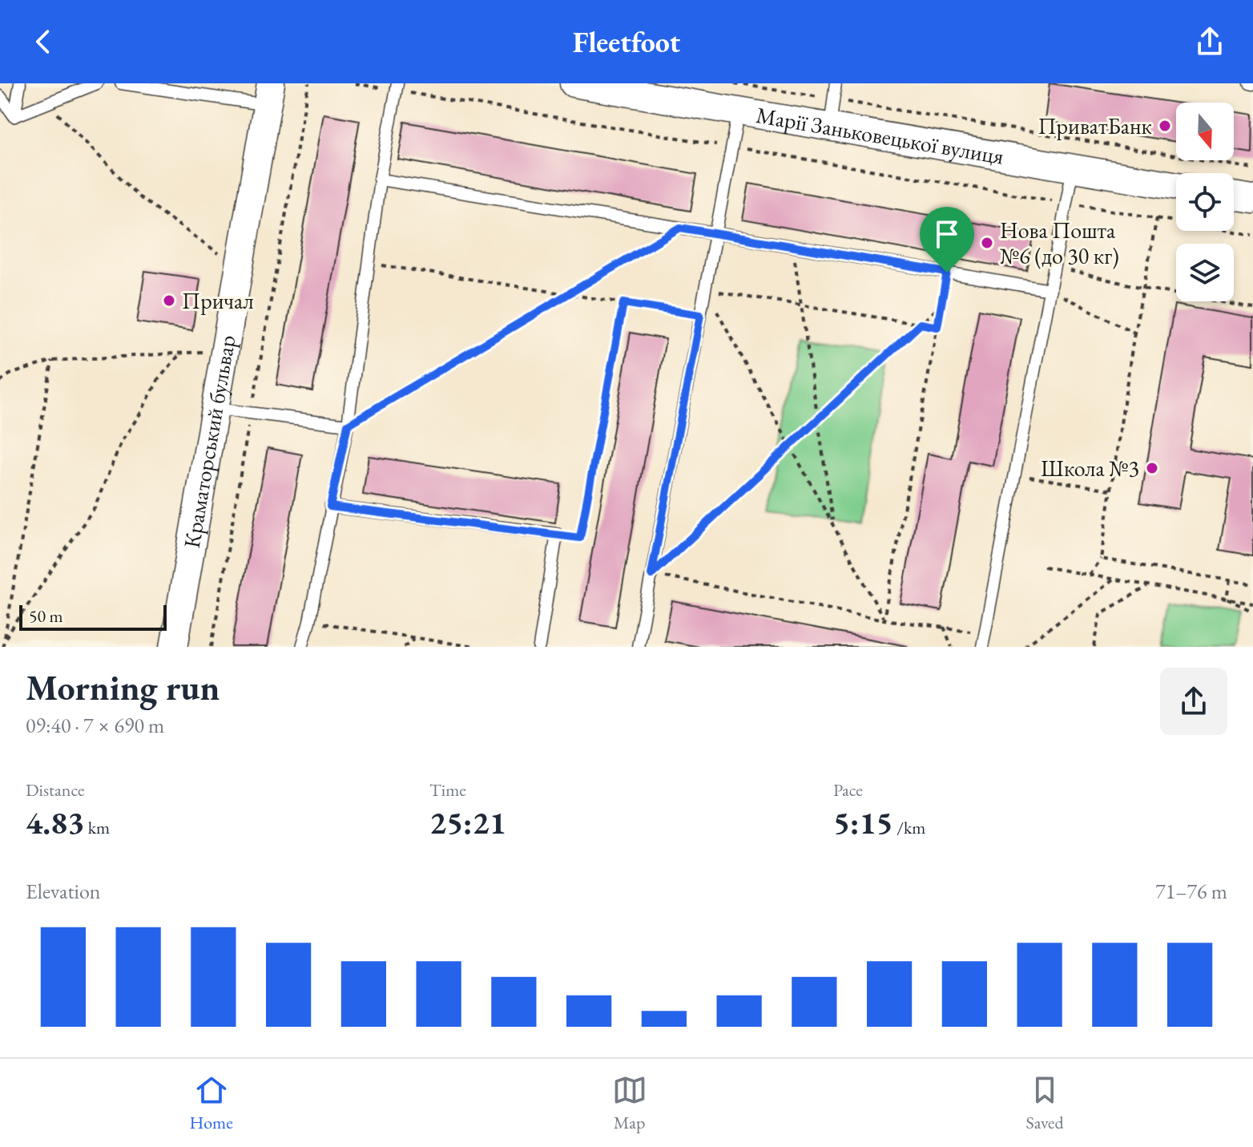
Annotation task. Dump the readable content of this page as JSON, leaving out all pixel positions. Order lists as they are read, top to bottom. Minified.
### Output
{"streets":{"street":["Марії Заньковецької вулиця","Краматорський бульвар"]},"places":["ПриватБанк","Нова Пошта №6 (до 30 кг)","Причал","Школа №3"],"scale_bar":"50 m","north":"bottom","page":{"header":"Fleetfoot","scale":"50 m","heading":["Morning run","09:40 · 7 × 690 m"],"stats":[["Distance","4.83 km"],["Time","25:21"],["Pace","5:15 /km"]],"chart":["Elevation","71–76 m"],"tabs":["Home","Map","Saved"]}}
